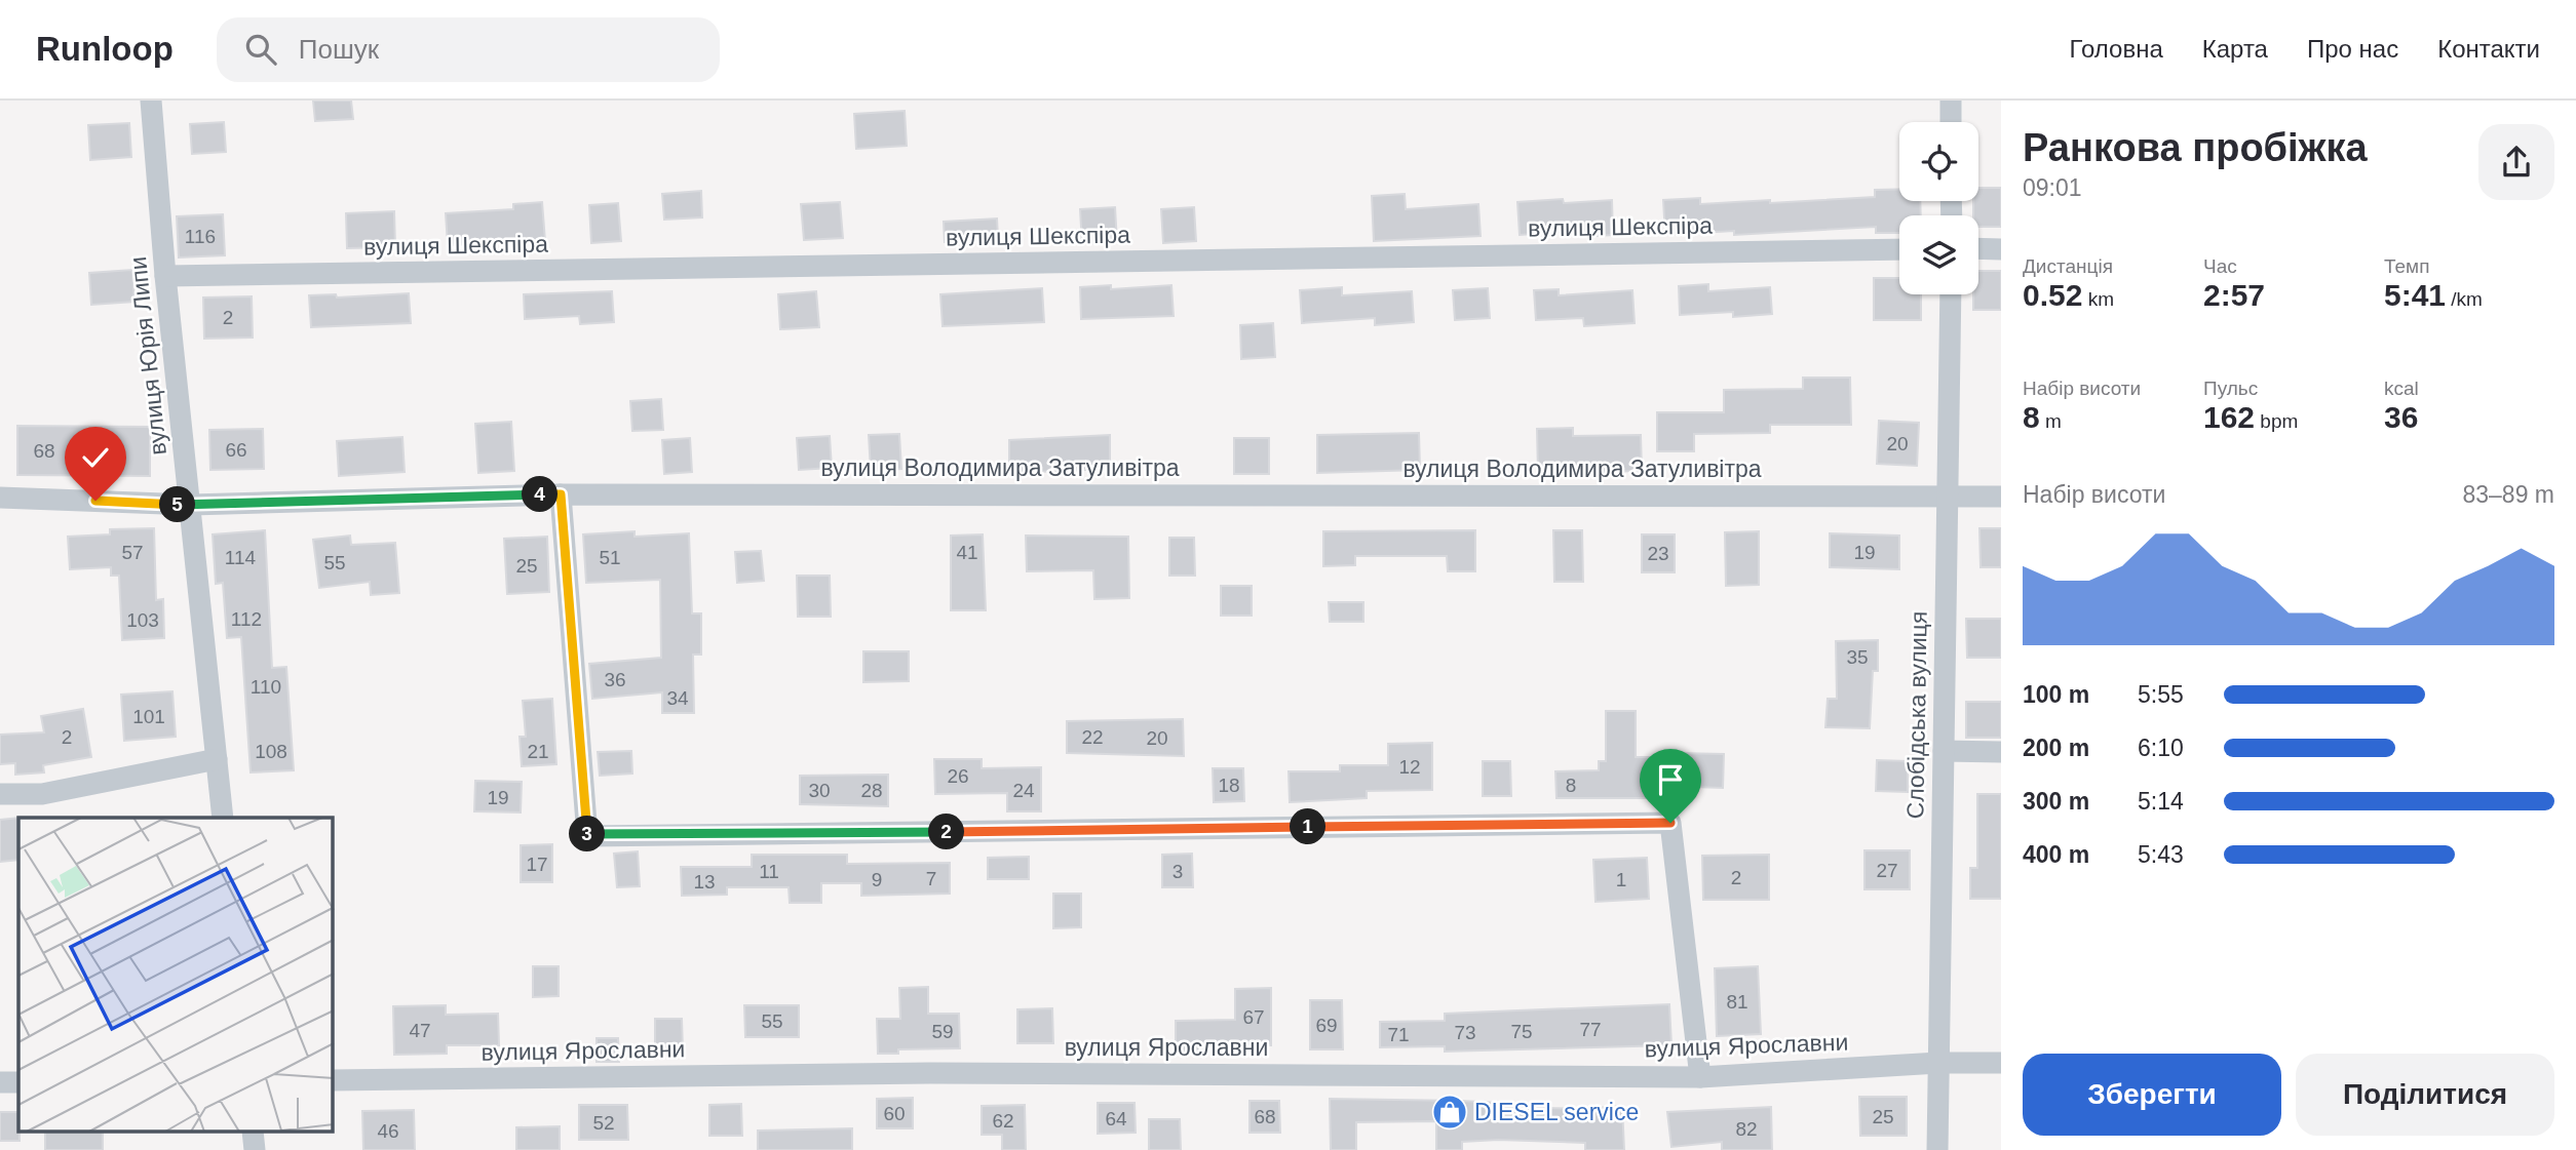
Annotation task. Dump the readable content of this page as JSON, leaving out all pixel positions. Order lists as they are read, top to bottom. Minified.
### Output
{"streets":{"street":["вулиця Шекспіра","вулиця Юрія Липи","вулиця Володимира Затуливітра","Слобідська вулиця","вулиця Ярославни"]},"crossings":[["вулиця Шекспіра","вулиця Юрія Липи"],["вулиця Юрія Липи","вулиця Володимира Затуливітра"],["вулиця Володимира Затуливітра","Слобідська вулиця"],["Слобідська вулиця","вулиця Ярославни"]],"places":{"shop":["DIESEL service"]},"house_numbers":["116","2","20","66","68","57","41","19","23","114","51","55","25","112","103","35","36","110","34","101","2","22","20","108","21","12","26","18","8","30","28","24","19","17","27","11","3","2","7","9","1","13","81","67","55","69","77","47","59","75","73","71","60","68","25","64","62","52","82","46"],"page":{"header":"Runloop","search":"Пошук","nav":["Головна","Карта","Про нас","Контакти"],"heading":["Ранкова пробіжка","09:01"],"stats":[["Дистанція","0.52 km"],["Час","2:57"],["Темп","5:41 /km"],["Набір висоти","8 m"],["Пульс","162 bpm"],["kcal","36"]],"chart":["Набір висоти","83–89 m"],"pins":["4","5","1","2","3"],"list":[{"name":"100 m","note":"5:55"},{"name":"200 m","note":"6:10"},{"name":"300 m","note":"5:14"},{"name":"400 m","note":"5:43"}],"buttons":["Зберегти","Поділитися"]}}
